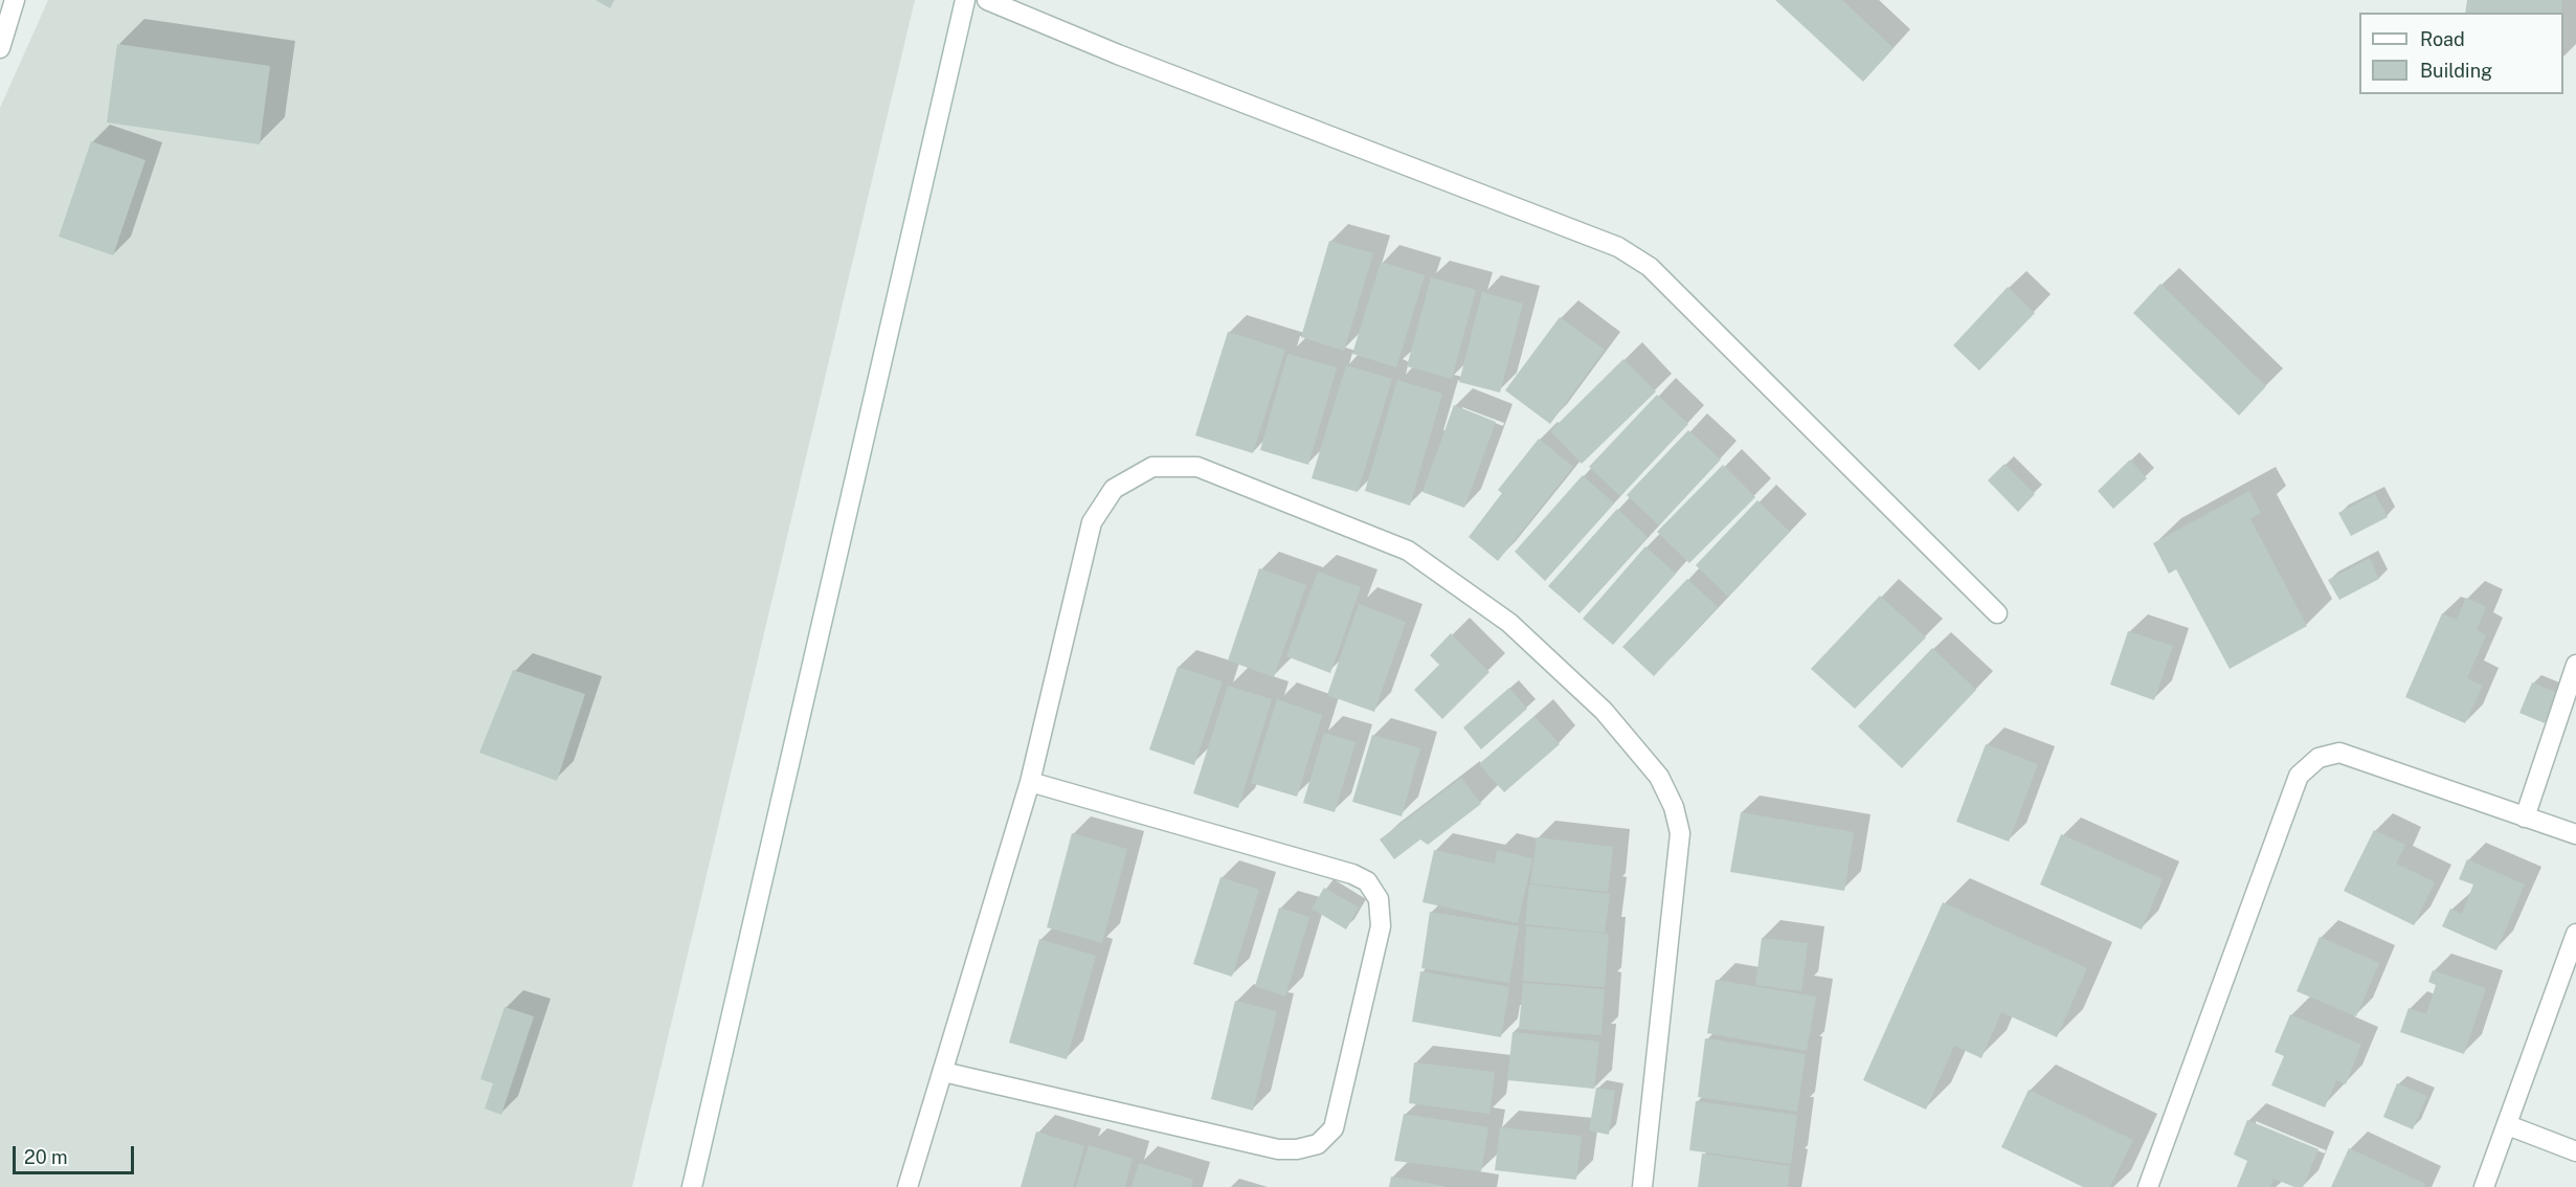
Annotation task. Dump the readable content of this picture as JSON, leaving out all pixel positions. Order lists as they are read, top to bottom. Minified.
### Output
{"legend":["Road","Building"],"scale_bar":"20 m"}
